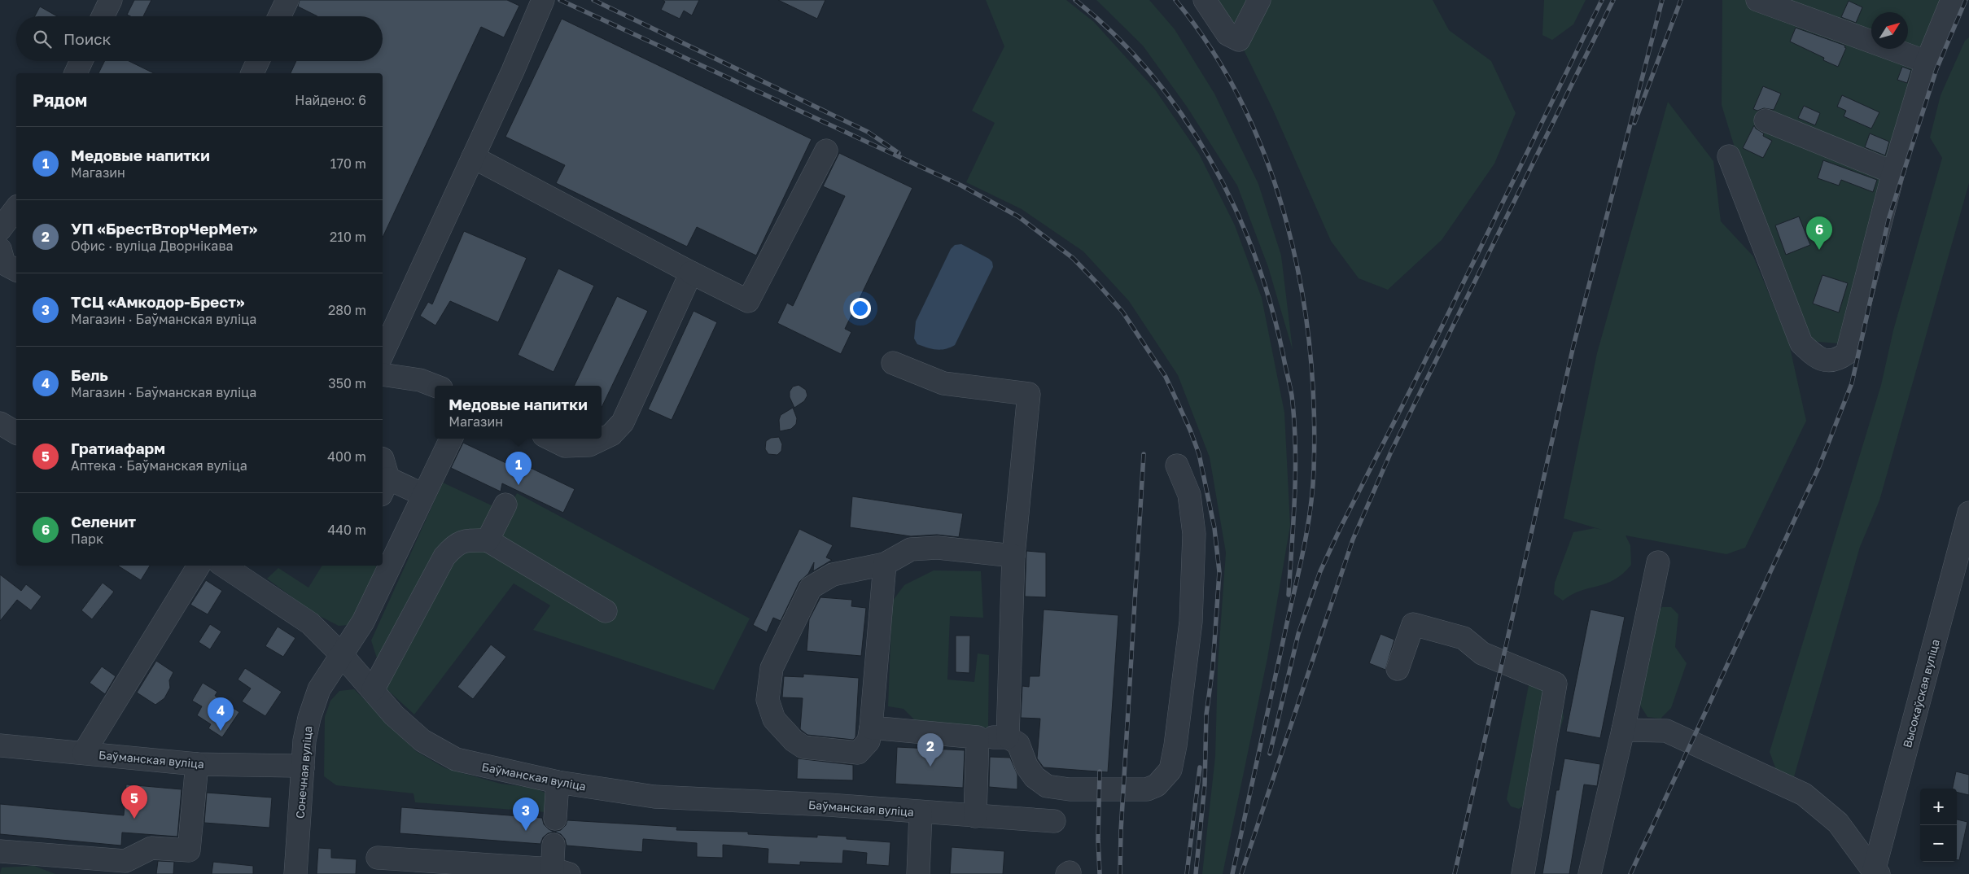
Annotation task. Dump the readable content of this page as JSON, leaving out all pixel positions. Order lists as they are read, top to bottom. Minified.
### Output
{"streets":{"street":["Высокаўская вуліца","Баўманская вуліца","Сонечная вуліца"]},"crossings":[["Баўманская вуліца","Сонечная вуліца"]],"north":"top right","page":{"search":"Поиск","heading":["Рядом","Найдено: 6"],"list":[{"mark":"1","name":"Медовые напитки","note":"Магазин","value":"170 m"},{"mark":"2","name":"УП «БрестВторЧерМет»","note":"Офис · вуліца Дворнікава","value":"210 m"},{"mark":"3","name":"ТСЦ «Амкодор-Брест»","note":"Магазин · Баўманская вуліца","value":"280 m"},{"mark":"4","name":"Бель","note":"Магазин · Баўманская вуліца","value":"350 m"},{"mark":"5","name":"Гратиафарм","note":"Аптека · Баўманская вуліца","value":"400 m"},{"mark":"6","name":"Селенит","note":"Парк","value":"440 m"}],"pins":["6","1","4","2","5","3"],"popup":["Медовые напитки","Магазин"],"map_buttons":["+","−"]}}
